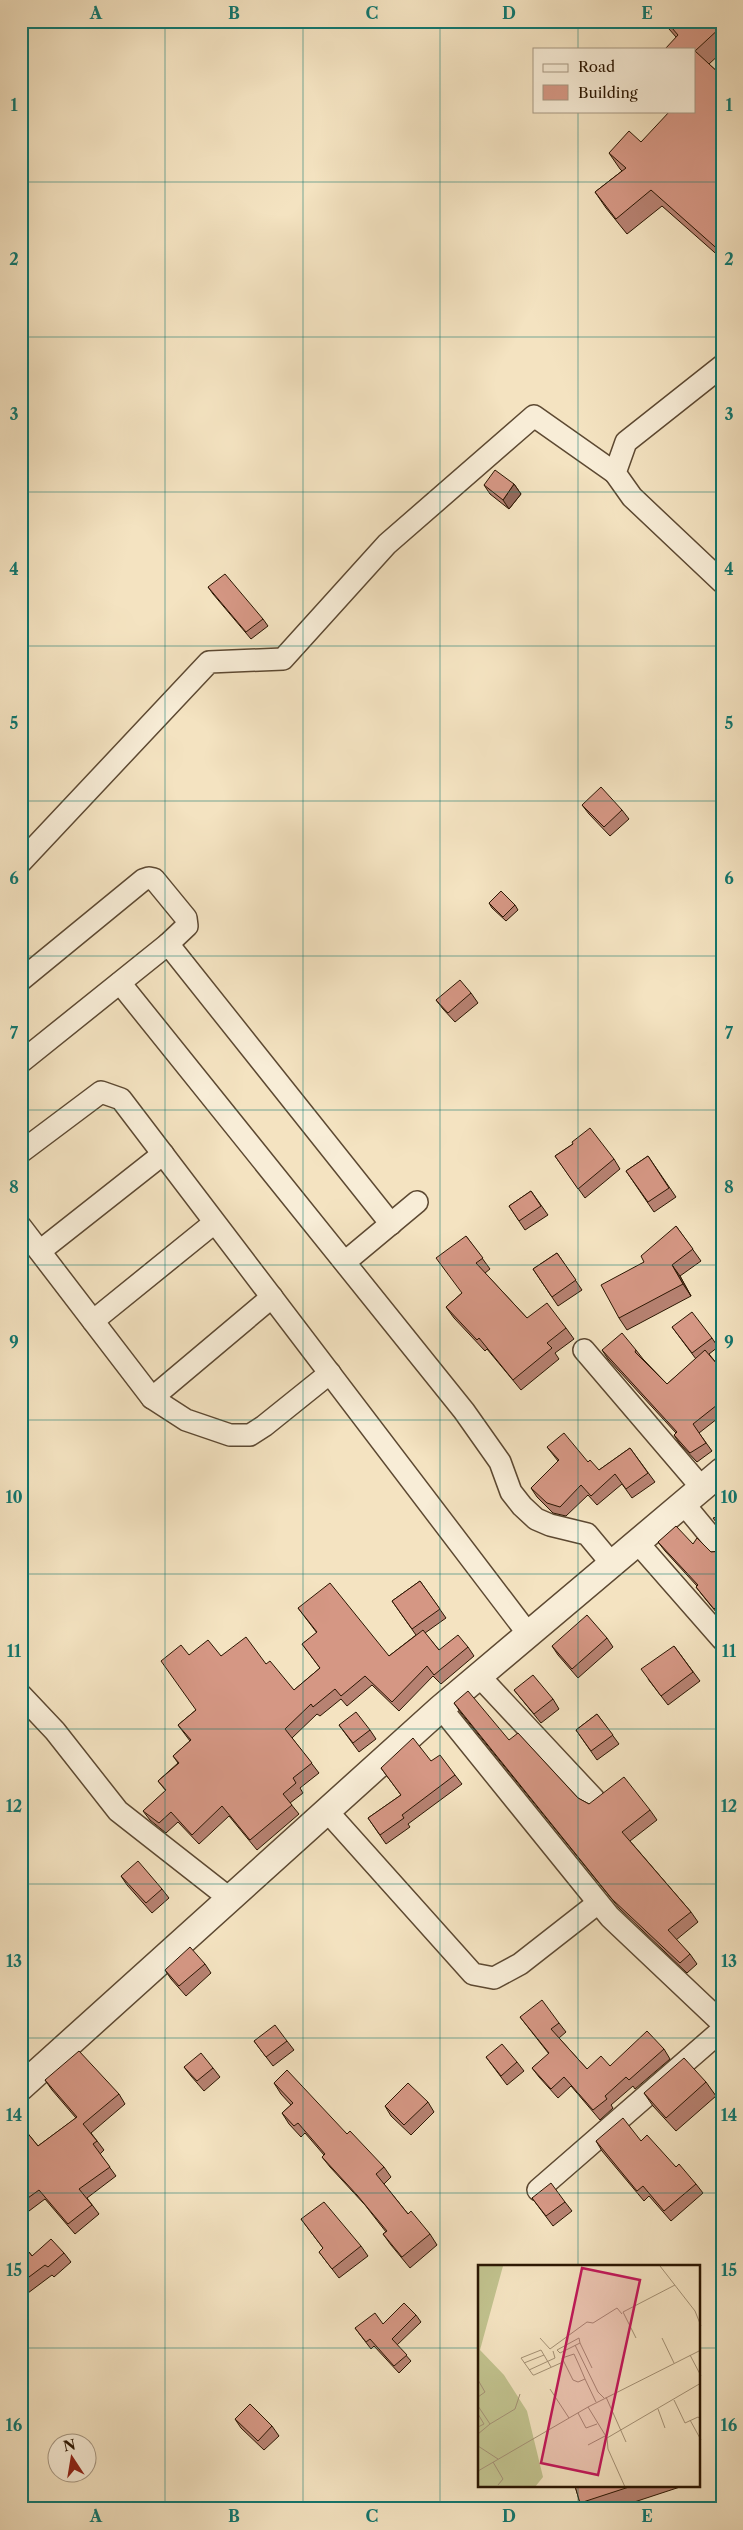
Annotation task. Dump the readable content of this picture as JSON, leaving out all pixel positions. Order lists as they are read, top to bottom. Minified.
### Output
{"legend":["Road","Building"],"north":"top","grid":{"columns":["A","B","C","D","E"],"rows":["1","2","3","4","5","6","7","8","9","10","11","12","13","14","15","16"]}}
